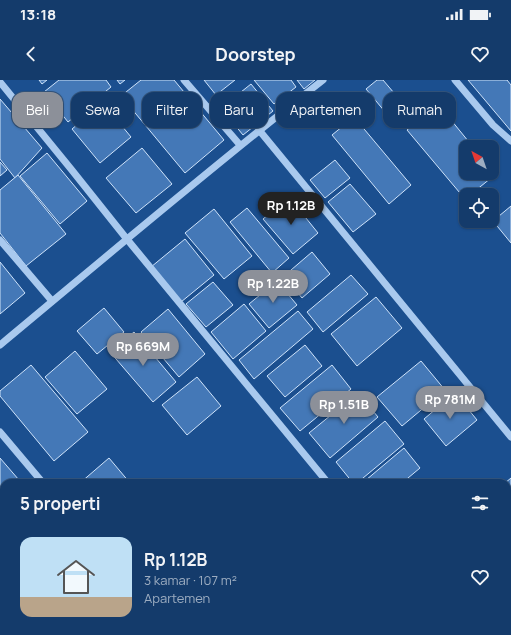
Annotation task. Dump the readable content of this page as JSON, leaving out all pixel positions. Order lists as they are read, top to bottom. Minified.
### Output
{"north":"top left","page":{"status":"13:18","header":"Doorstep","chip":["Beli","Sewa","Filter","Baru","Apartemen","Rumah"],"price":["Rp 1.12B","Rp 1.22B","Rp 669M","Rp 781M","Rp 1.51B"],"heading":"5 properti","list":[{"name":"Rp 1.12B","note":"3 kamar · 107 m² · Apartemen"}]}}
